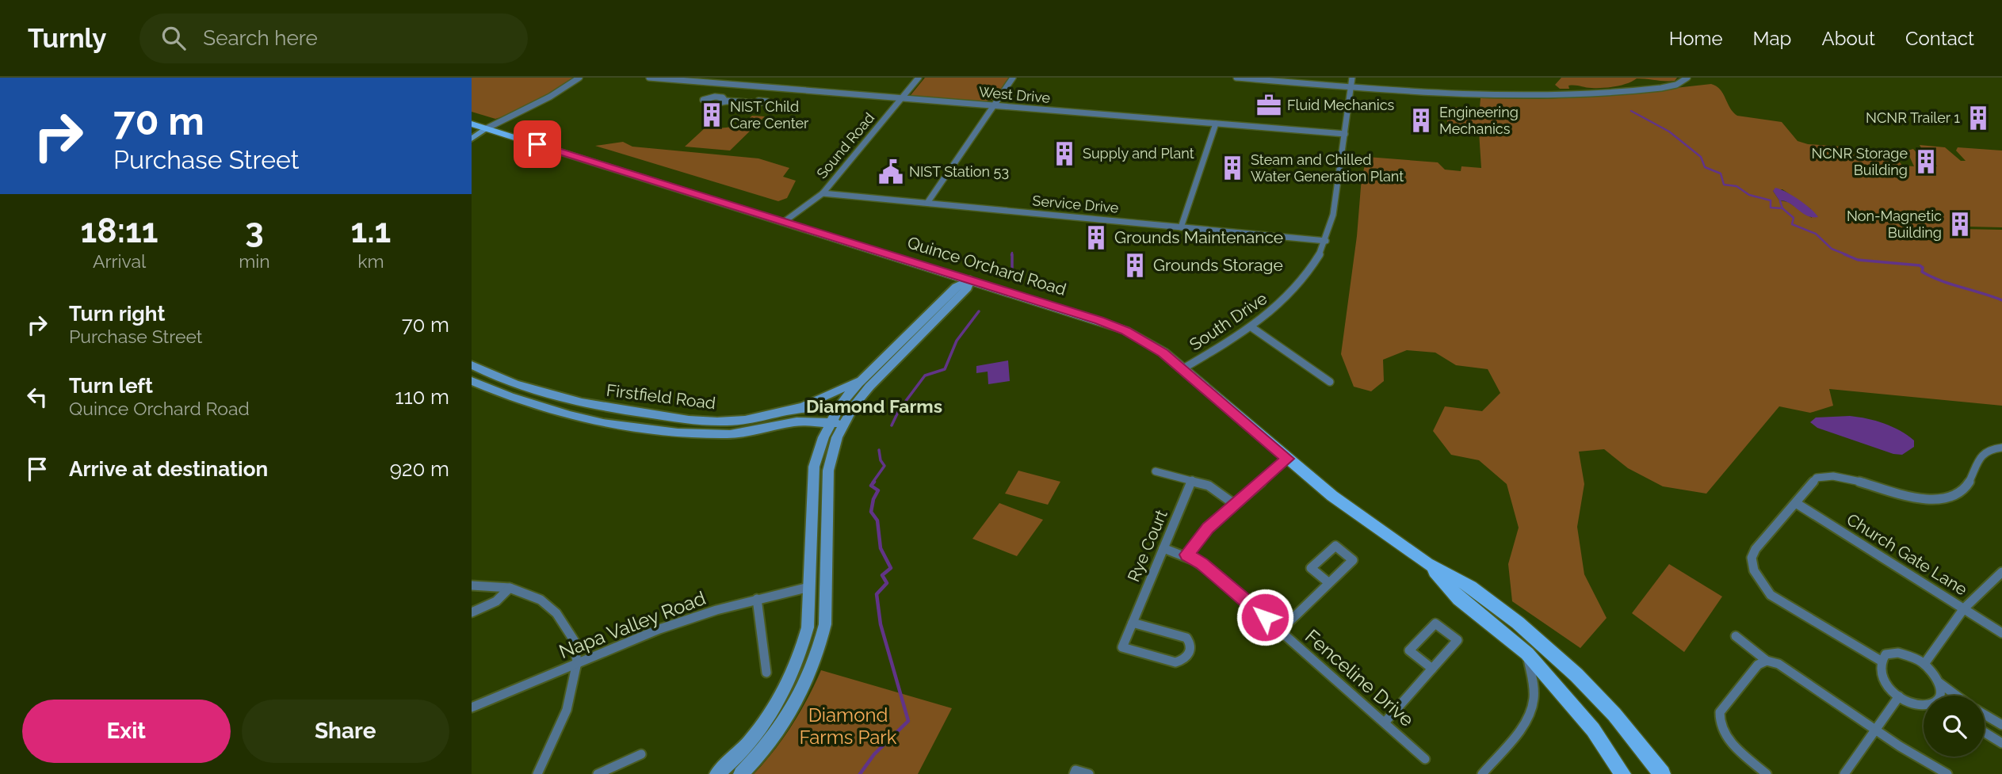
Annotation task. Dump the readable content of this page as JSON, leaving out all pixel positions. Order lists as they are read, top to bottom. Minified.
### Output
{"streets":{"main road":["Quince Orchard Road"],"street":["West Drive","Sound Road","Service Drive","South Drive","Firstfield Road","Rye Court","Church Gate Lane","Napa Valley Road","Fenceline Drive"]},"crossings":[["West Drive","Sound Road"],["West Drive","South Drive"],["Sound Road","Service Drive"],["Sound Road","Quince Orchard Road"],["Service Drive","South Drive"],["Quince Orchard Road","South Drive"],["Rye Court","Fenceline Drive"]],"districts":["Diamond Farms"],"parks":["Diamond Farms Park"],"places":{"office":["Fluid Mechanics"],"building":["NIST Child Care Center","NCNR Trailer 1","Engineering Mechanics","Supply and Plant","NCNR Storage Building","Steam and Chilled Water Generation Plant","Non-Magnetic Building","Grounds Maintenance","Grounds Storage"],"public building":["NIST Station 53"]},"page":{"header":"Turnly","search":"Search here","nav":["Home","Map","About","Contact"],"turn":["70 m","Purchase Street"],"eta":["18:11","Arrival","3","min","1.1","km"],"list":[{"name":"Turn right","note":"Purchase Street","value":"70 m"},{"name":"Turn left","note":"Quince Orchard Road","value":"110 m"},{"name":"Arrive at destination","value":"920 m"}],"buttons":["Exit","Share"]}}
